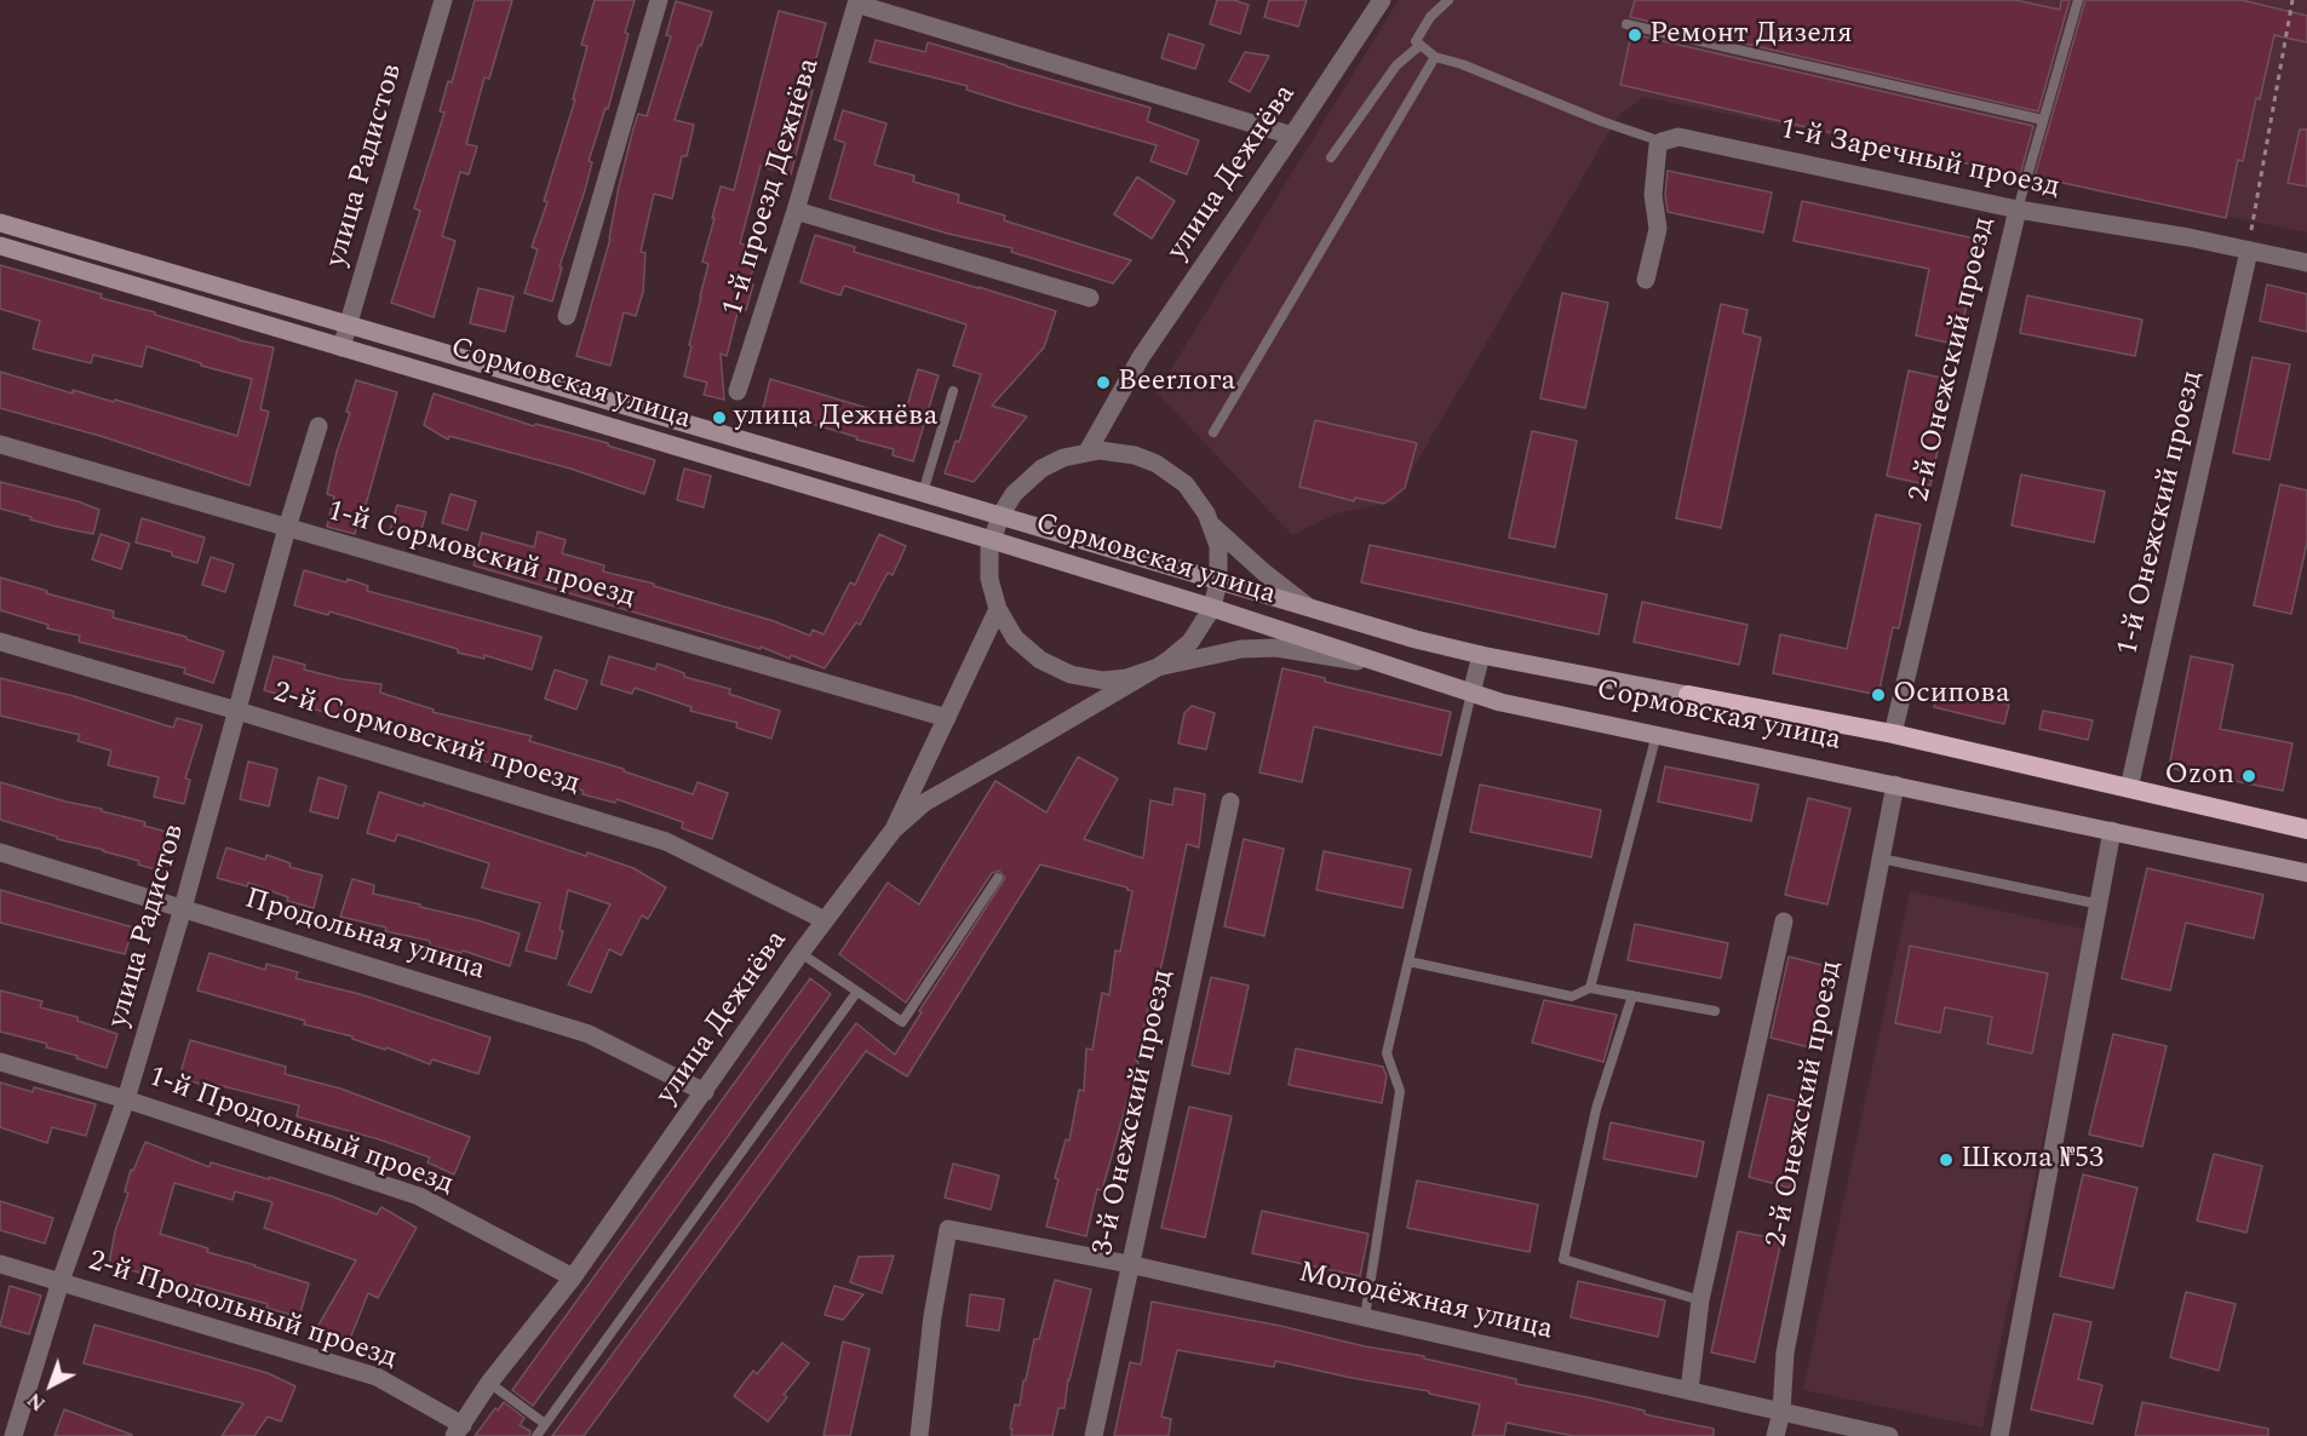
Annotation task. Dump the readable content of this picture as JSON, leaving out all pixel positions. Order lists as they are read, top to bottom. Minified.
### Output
{"streets":{"highway":["Сормовская улица"],"street":["1-й Заречный проезд","улица Радистов","улица Дежнёва","1-й проезд Дежнёва","2-й Онежский проезд","1-й Онежский проезд","1-й Сормовский проезд","2-й Сормовский проезд","Продольная улица","3-й Онежский проезд","1-й Продольный проезд","Молодёжная улица","2-й Продольный проезд"]},"crossings":[["1-й Заречный проезд","2-й Онежский проезд"],["1-й Заречный проезд","1-й Онежский проезд"],["улица Радистов","Сормовская улица"],["улица Радистов","1-й Сормовский проезд"],["улица Радистов","2-й Сормовский проезд"],["улица Радистов","Продольная улица"],["улица Радистов","1-й Продольный проезд"],["улица Радистов","2-й Продольный проезд"],["улица Дежнёва","1-й Сормовский проезд"],["улица Дежнёва","2-й Сормовский проезд"],["улица Дежнёва","Продольная улица"],["улица Дежнёва","1-й Продольный проезд"],["улица Дежнёва","2-й Продольный проезд"],["2-й Онежский проезд","Сормовская улица"],["2-й Онежский проезд","Молодёжная улица"],["Сормовская улица","1-й Онежский проезд"],["3-й Онежский проезд","Молодёжная улица"]],"places":["Ремонт Дизеля","Beerлога","улица Дежнёва","Осипова","Ozon","Школа №53"],"north":"bottom left"}
